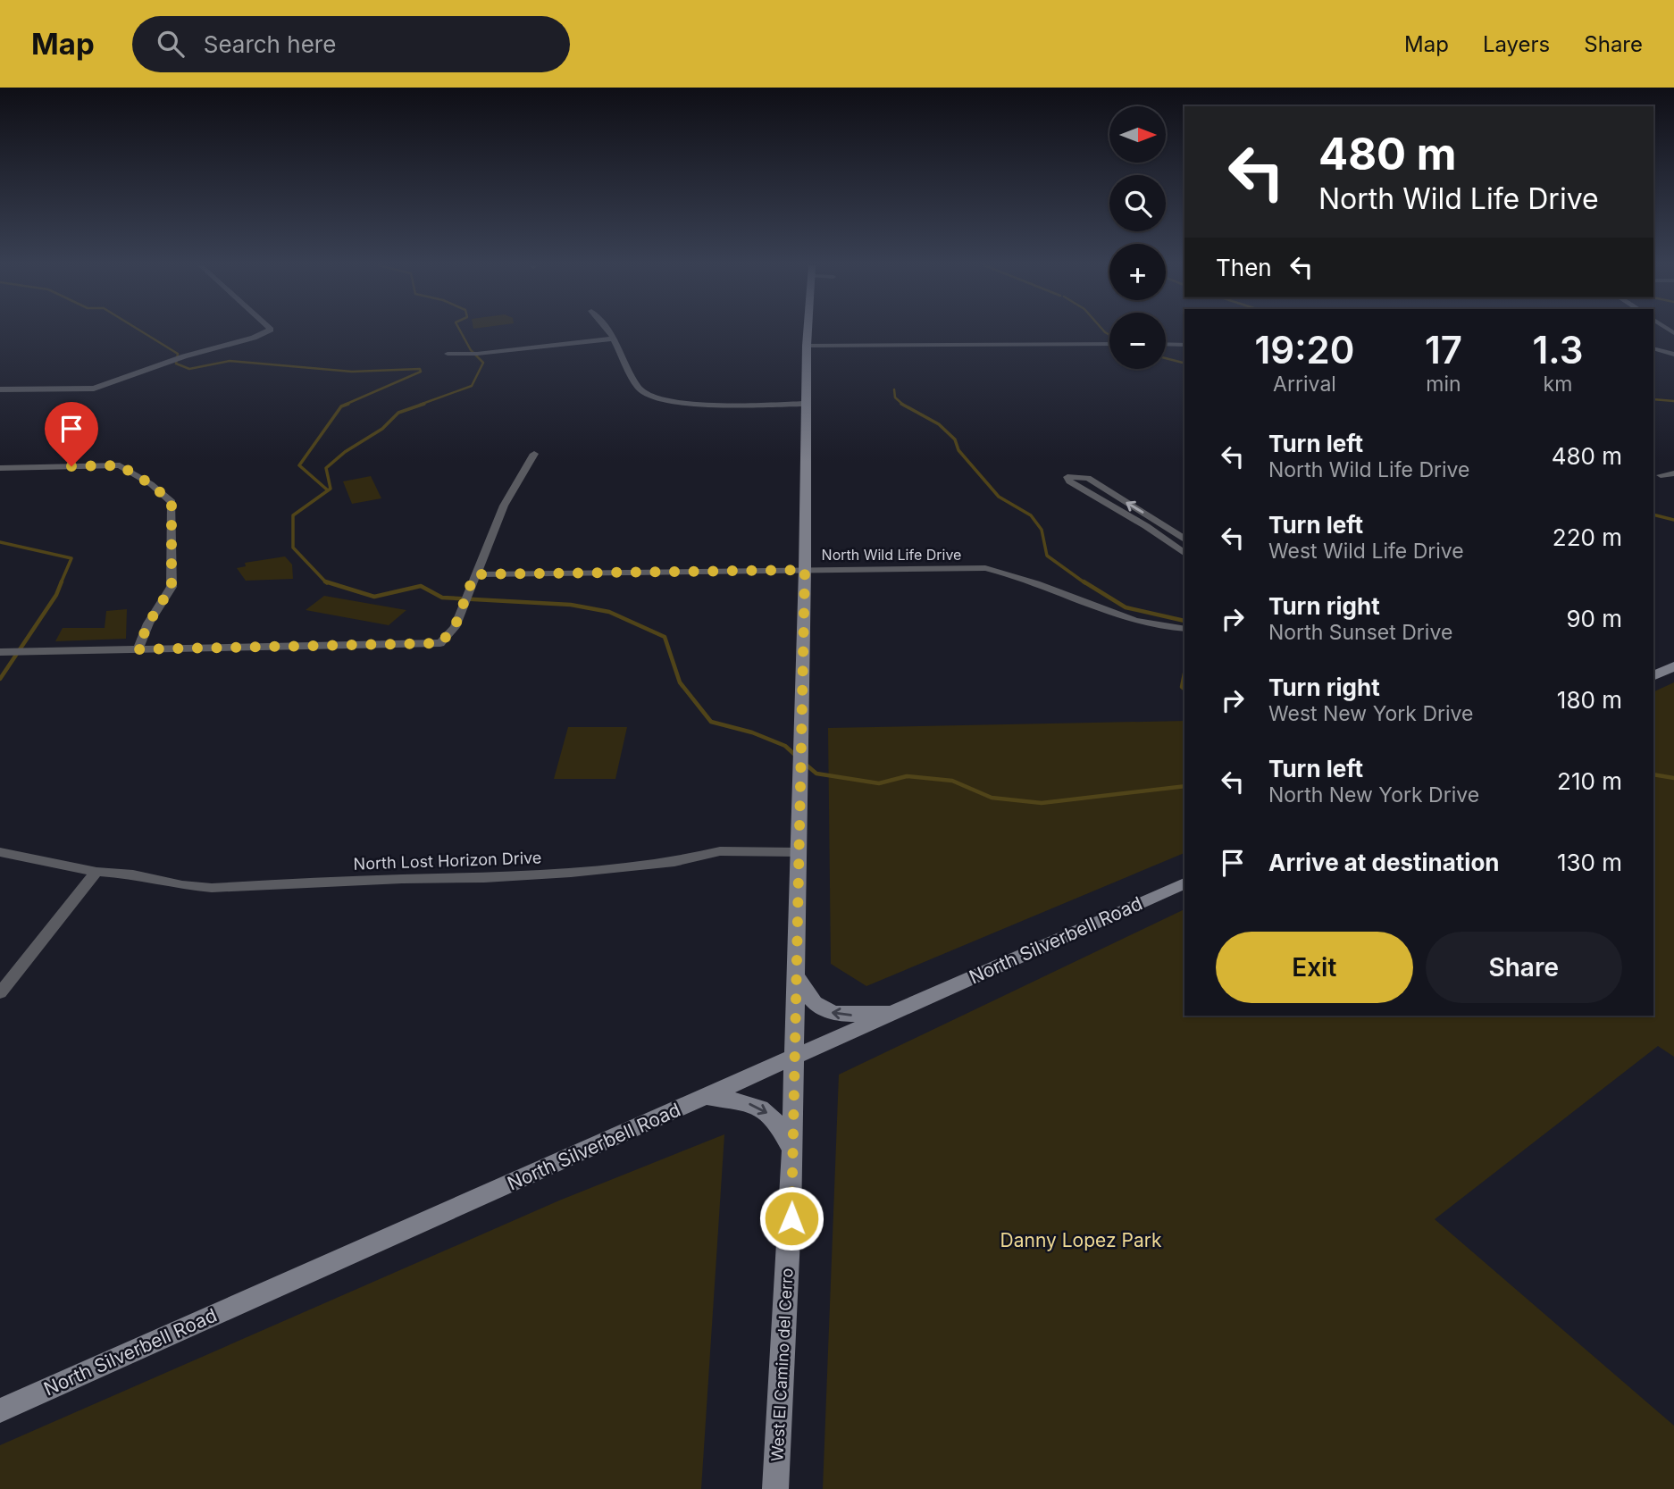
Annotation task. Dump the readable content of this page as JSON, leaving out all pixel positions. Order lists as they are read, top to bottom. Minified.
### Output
{"streets":{"street":["North Wild Life Drive","North Lost Horizon Drive","North Silverbell Road","West El Camino del Cerro"]},"crossings":[["North Wild Life Drive","West El Camino del Cerro"],["North Lost Horizon Drive","West El Camino del Cerro"],["North Silverbell Road","West El Camino del Cerro"]],"parks":["Danny Lopez Park"],"north":"right","page":{"header":"Map","search":"Search here","nav":["Map","Layers","Share"],"map_buttons":["+","−"],"turn":["480 m","North Wild Life Drive"],"then":"Then","eta":["19:20","Arrival","17","min","1.3","km"],"list":[{"name":"Turn left","note":"North Wild Life Drive","value":"480 m"},{"name":"Turn left","note":"West Wild Life Drive","value":"220 m"},{"name":"Turn right","note":"North Sunset Drive","value":"90 m"},{"name":"Turn right","note":"West New York Drive","value":"180 m"},{"name":"Turn left","note":"North New York Drive","value":"210 m"},{"name":"Arrive at destination","value":"130 m"}],"buttons":["Exit","Share"]}}
